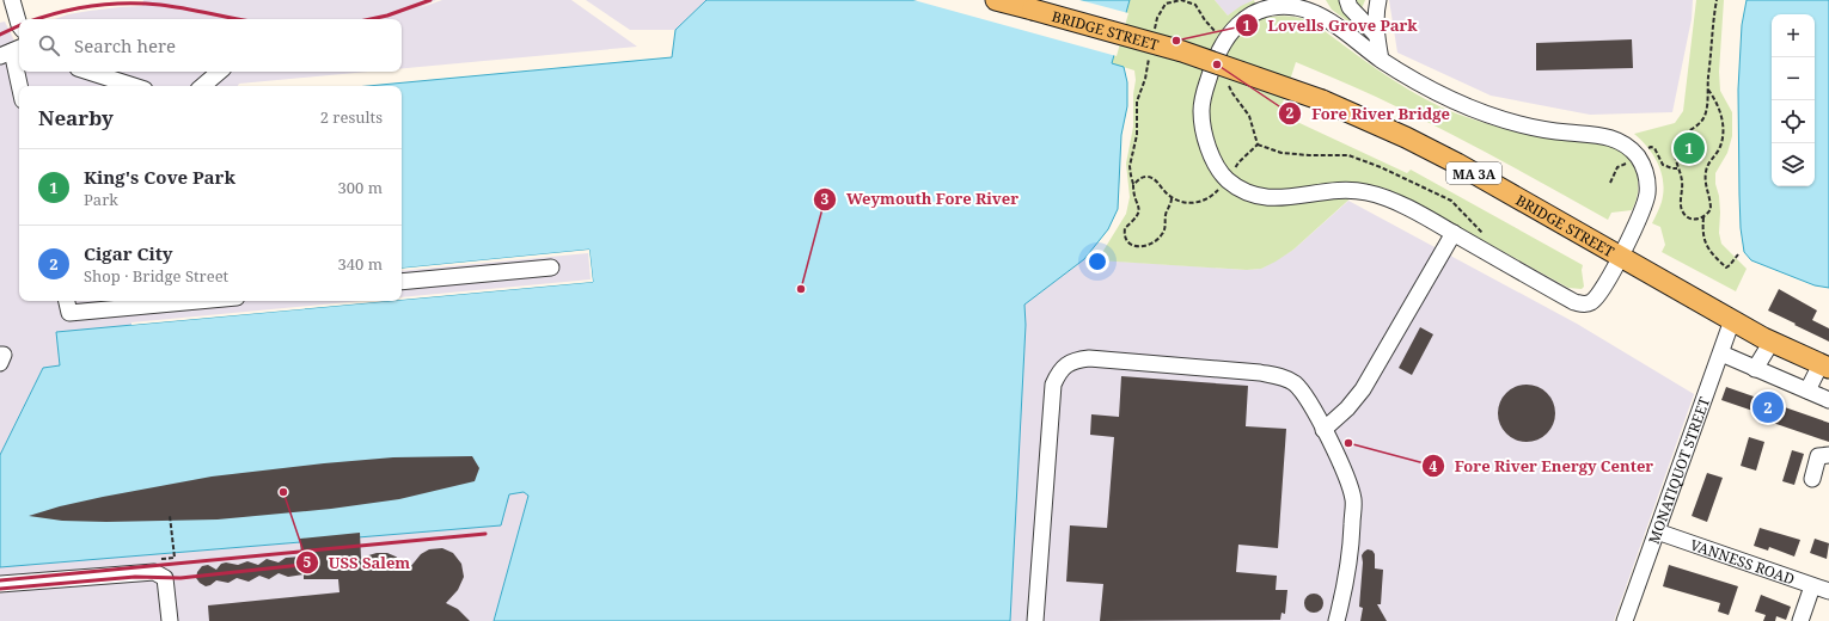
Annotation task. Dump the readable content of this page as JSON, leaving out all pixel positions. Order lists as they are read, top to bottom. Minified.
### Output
{"streets":{"main road":["BRIDGE STREET","MA 3A"],"street":["MONATIQUOT STREET","VANNESS ROAD"]},"crossings":[["BRIDGE STREET","MONATIQUOT STREET"],["MONATIQUOT STREET","VANNESS ROAD"]],"places":["Lovells Grove Park","Fore River Bridge","Weymouth Fore River","Fore River Energy Center","USS Salem"],"page":{"map_buttons":["+","−"],"search":"Search here","heading":["Nearby","2 results"],"pins":["1","2"],"list":[{"mark":"1","name":"King's Cove Park","note":"Park","value":"300 m"},{"mark":"2","name":"Cigar City","note":"Shop · Bridge Street","value":"340 m"}]}}
